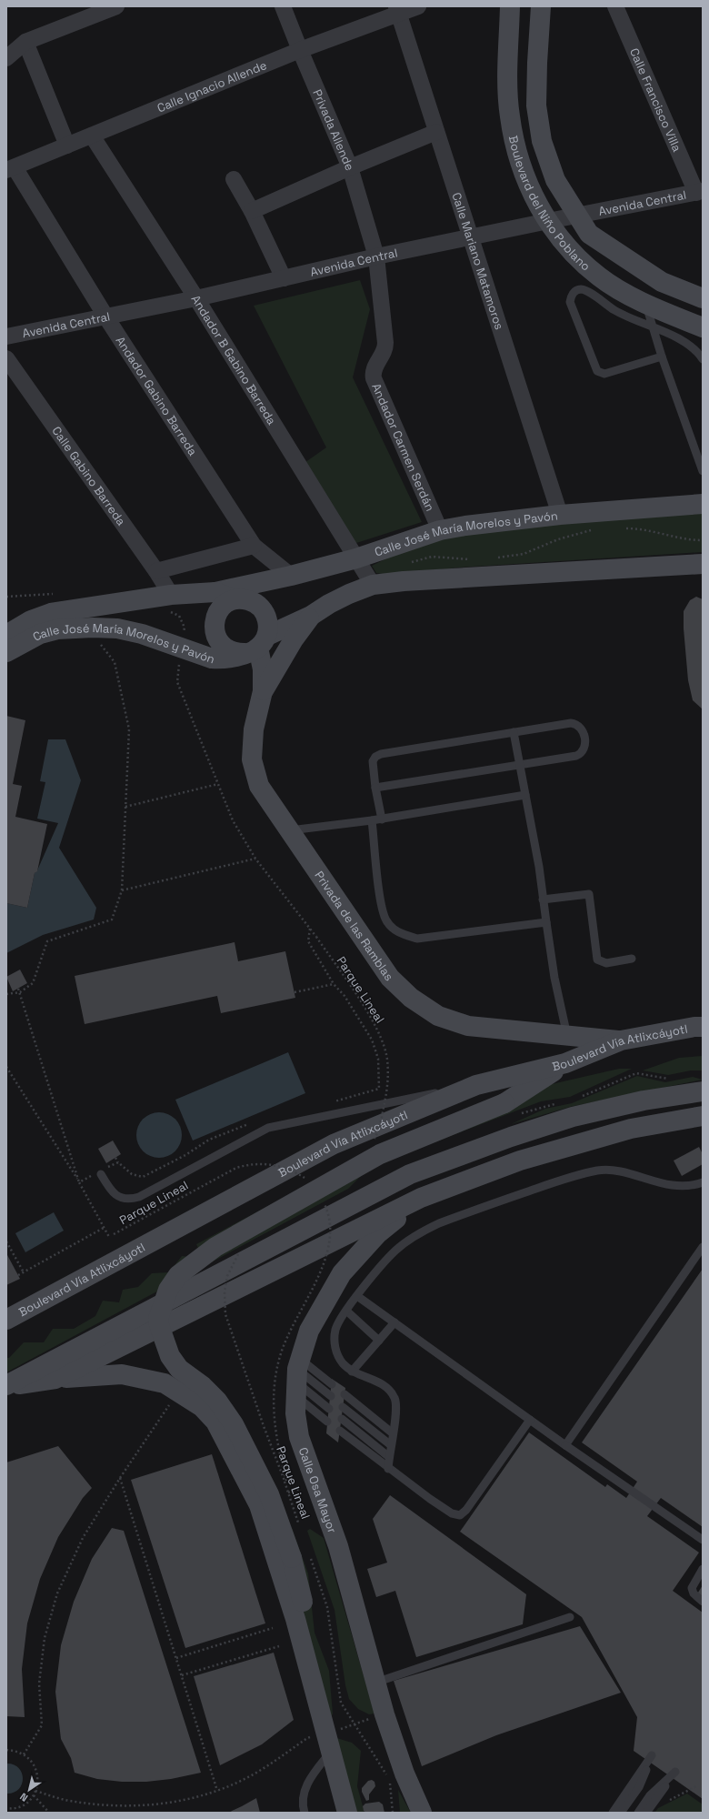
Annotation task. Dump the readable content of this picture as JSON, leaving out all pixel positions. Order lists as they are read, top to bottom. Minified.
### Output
{"streets":{"main road":["Boulevard del Niño Poblano","Calle José María Morelos y Pavón","Privada de las Ramblas","Boulevard Vía Atlixcáyotl","Calle Osa Mayor"],"street":["Calle Ignacio Allende","Calle Francisco Villa","Privada Allende","Avenida Central","Calle Mariano Matamoros","Andador B Gabino Barreda","Andador Gabino Barreda","Andador Carmen Serdán","Calle Gabino Barreda"],"path":["Parque Lineal"]},"crossings":[["Calle Ignacio Allende","Privada Allende"],["Calle Ignacio Allende","Calle Mariano Matamoros"],["Calle Ignacio Allende","Andador B Gabino Barreda"],["Calle Ignacio Allende","Andador Gabino Barreda"],["Calle Francisco Villa","Avenida Central"],["Privada Allende","Avenida Central"],["Privada Allende","Andador Carmen Serdán"],["Boulevard del Niño Poblano","Avenida Central"],["Avenida Central","Calle Mariano Matamoros"],["Avenida Central","Andador B Gabino Barreda"],["Avenida Central","Andador Gabino Barreda"],["Avenida Central","Andador Carmen Serdán"],["Calle Mariano Matamoros","Calle José María Morelos y Pavón"],["Andador B Gabino Barreda","Calle José María Morelos y Pavón"],["Andador Gabino Barreda","Calle José María Morelos y Pavón"],["Andador Carmen Serdán","Calle José María Morelos y Pavón"],["Calle Gabino Barreda","Calle José María Morelos y Pavón"],["Calle Gabino Barreda","Parque Lineal"],["Calle José María Morelos y Pavón","Privada de las Ramblas"],["Calle José María Morelos y Pavón","Parque Lineal"],["Privada de las Ramblas","Boulevard Vía Atlixcáyotl"]],"north":"bottom left"}
